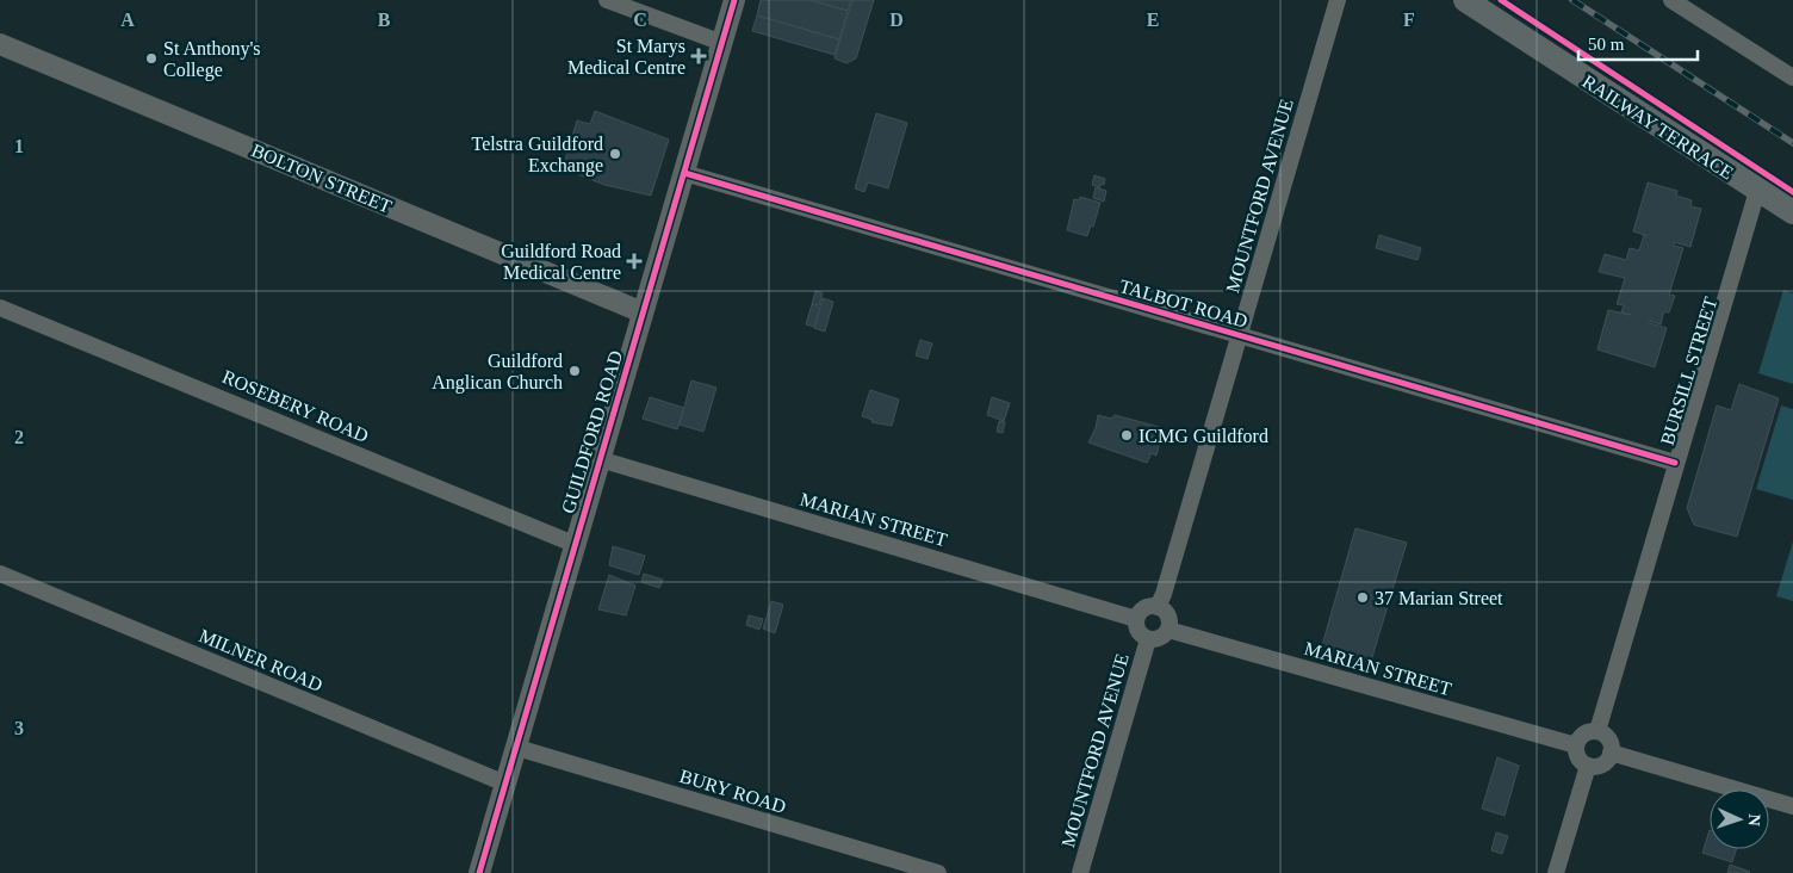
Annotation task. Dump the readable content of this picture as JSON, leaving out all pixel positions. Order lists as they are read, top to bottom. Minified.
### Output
{"streets":{"main road":["RAILWAY TERRACE"],"street":["BOLTON STREET","MOUNTFORD AVENUE","TALBOT ROAD","BURSILL STREET","ROSEBERY ROAD","GUILDFORD ROAD","MARIAN STREET","MILNER ROAD","BURY ROAD"]},"crossings":[["RAILWAY TERRACE","BURSILL STREET"],["BOLTON STREET","GUILDFORD ROAD"],["MOUNTFORD AVENUE","TALBOT ROAD"],["MOUNTFORD AVENUE","MARIAN STREET"],["TALBOT ROAD","BURSILL STREET"],["TALBOT ROAD","GUILDFORD ROAD"],["BURSILL STREET","MARIAN STREET"],["ROSEBERY ROAD","GUILDFORD ROAD"],["GUILDFORD ROAD","MARIAN STREET"],["GUILDFORD ROAD","MILNER ROAD"],["GUILDFORD ROAD","BURY ROAD"]],"places":{"health":["St Marys Medical Centre","Guildford Road Medical Centre"],"other":["St Anthony's College","Telstra Guildford Exchange","Guildford Anglican Church","ICMG Guildford","37 Marian Street"]},"scale_bar":"50 m","north":"right","grid":{"columns":["A","B","C","D","E","F"],"rows":["1","2","3"]}}
